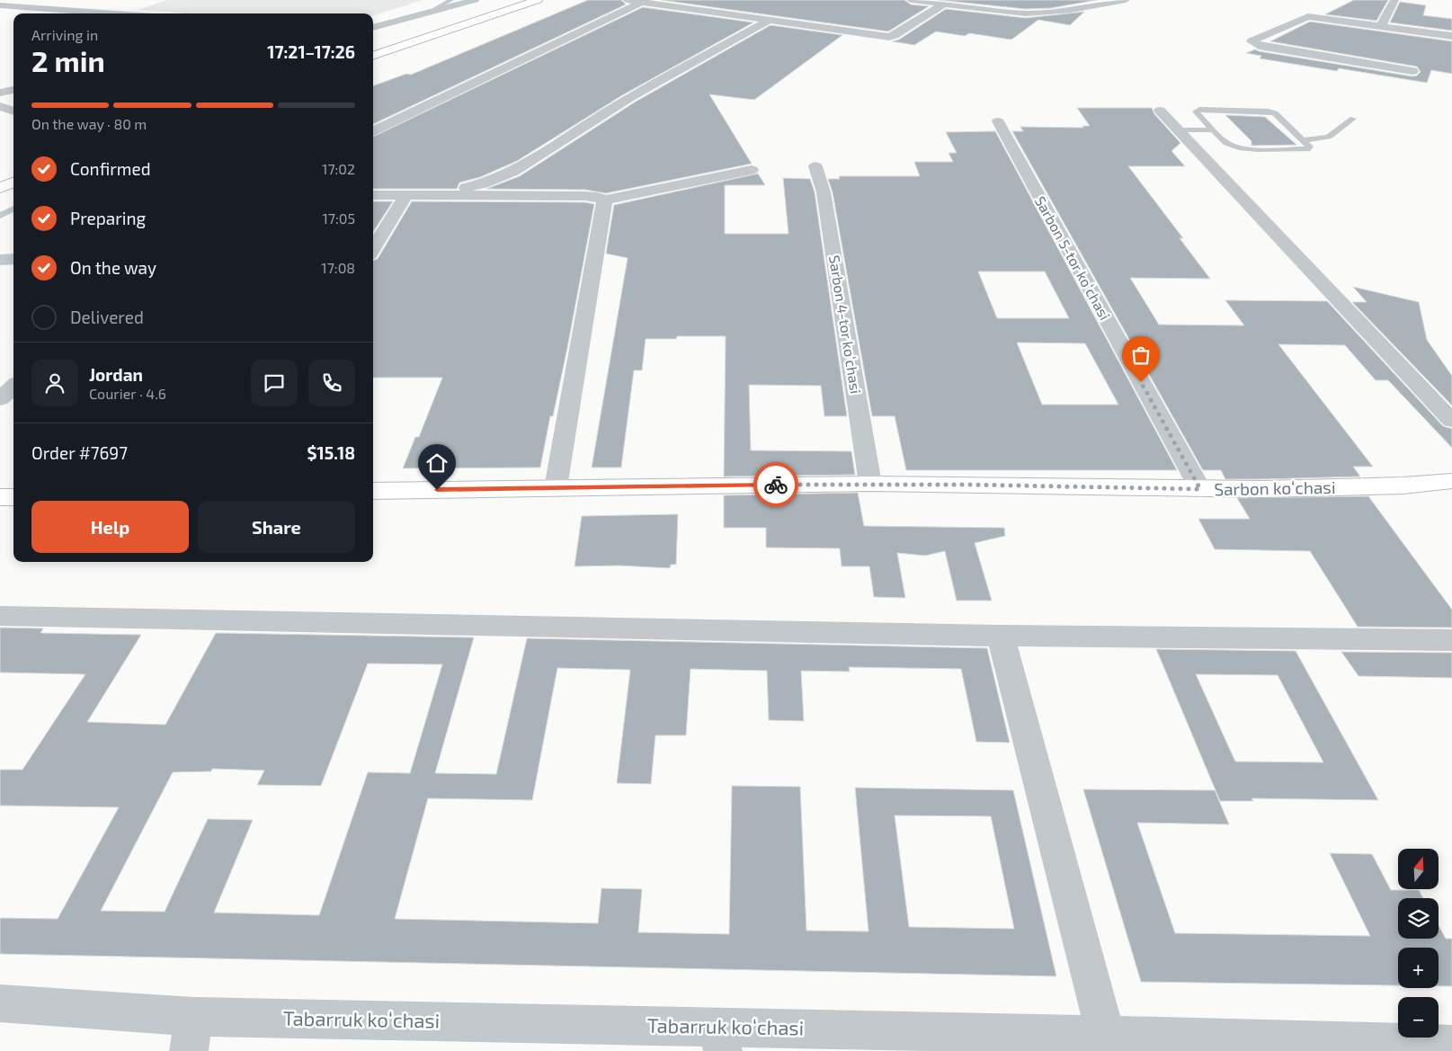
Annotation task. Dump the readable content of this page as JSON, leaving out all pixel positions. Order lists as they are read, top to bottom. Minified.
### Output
{"streets":{"street":["Sarbon 5-tor koʻchasi","Sarbon 4-tor koʻchasi","Sarbon koʻchasi","Tabarruk koʻchasi"]},"crossings":[["Sarbon 5-tor koʻchasi","Sarbon koʻchasi"],["Sarbon 4-tor koʻchasi","Sarbon koʻchasi"]],"north":"top","page":{"heading":["2 min","Arriving in","17:21–17:26"],"panel":["Jordan","Courier · 4.6","Order #7697","$15.18"],"bar":"On the way · 80 m","list":[["Confirmed","17:02"],["Preparing","17:05"],["On the way","17:08"],"Delivered"],"buttons":["Help","Share"],"map_buttons":["+","−"]}}
